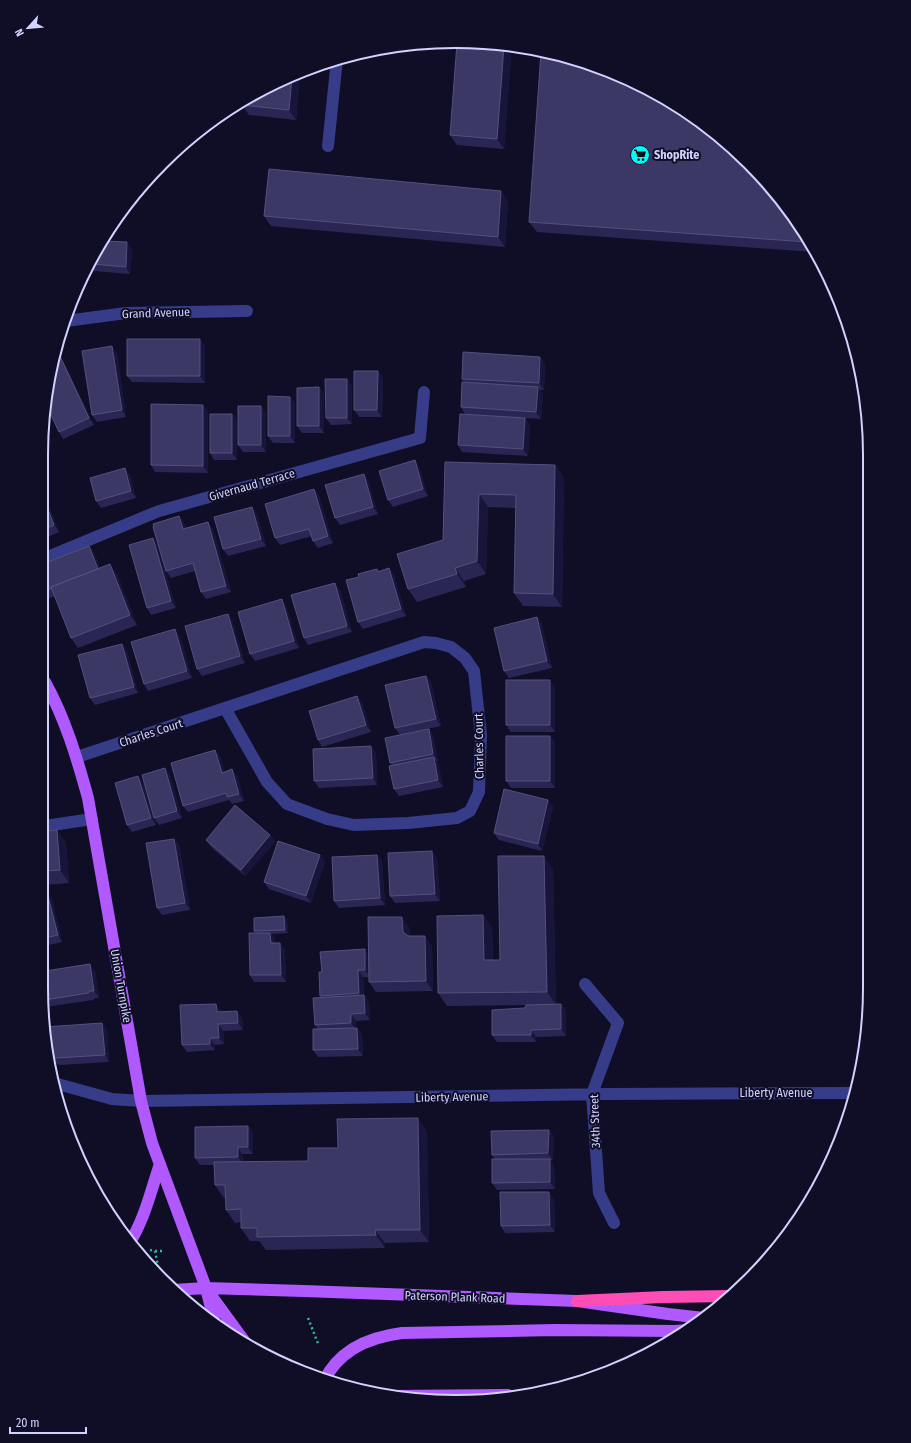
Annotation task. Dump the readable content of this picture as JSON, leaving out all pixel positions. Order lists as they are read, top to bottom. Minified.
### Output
{"streets":{"main road":["Union Turnpike","Paterson Plank Road"],"street":["Grand Avenue","Givernaud Terrace","Charles Court","Liberty Avenue","34th Street"]},"crossings":[["Charles Court","Union Turnpike"],["Union Turnpike","Liberty Avenue"],["Union Turnpike","Paterson Plank Road"],["Liberty Avenue","34th Street"]],"places":{"supermarket":["ShopRite"]},"scale_bar":"20 m","north":"bottom left"}
